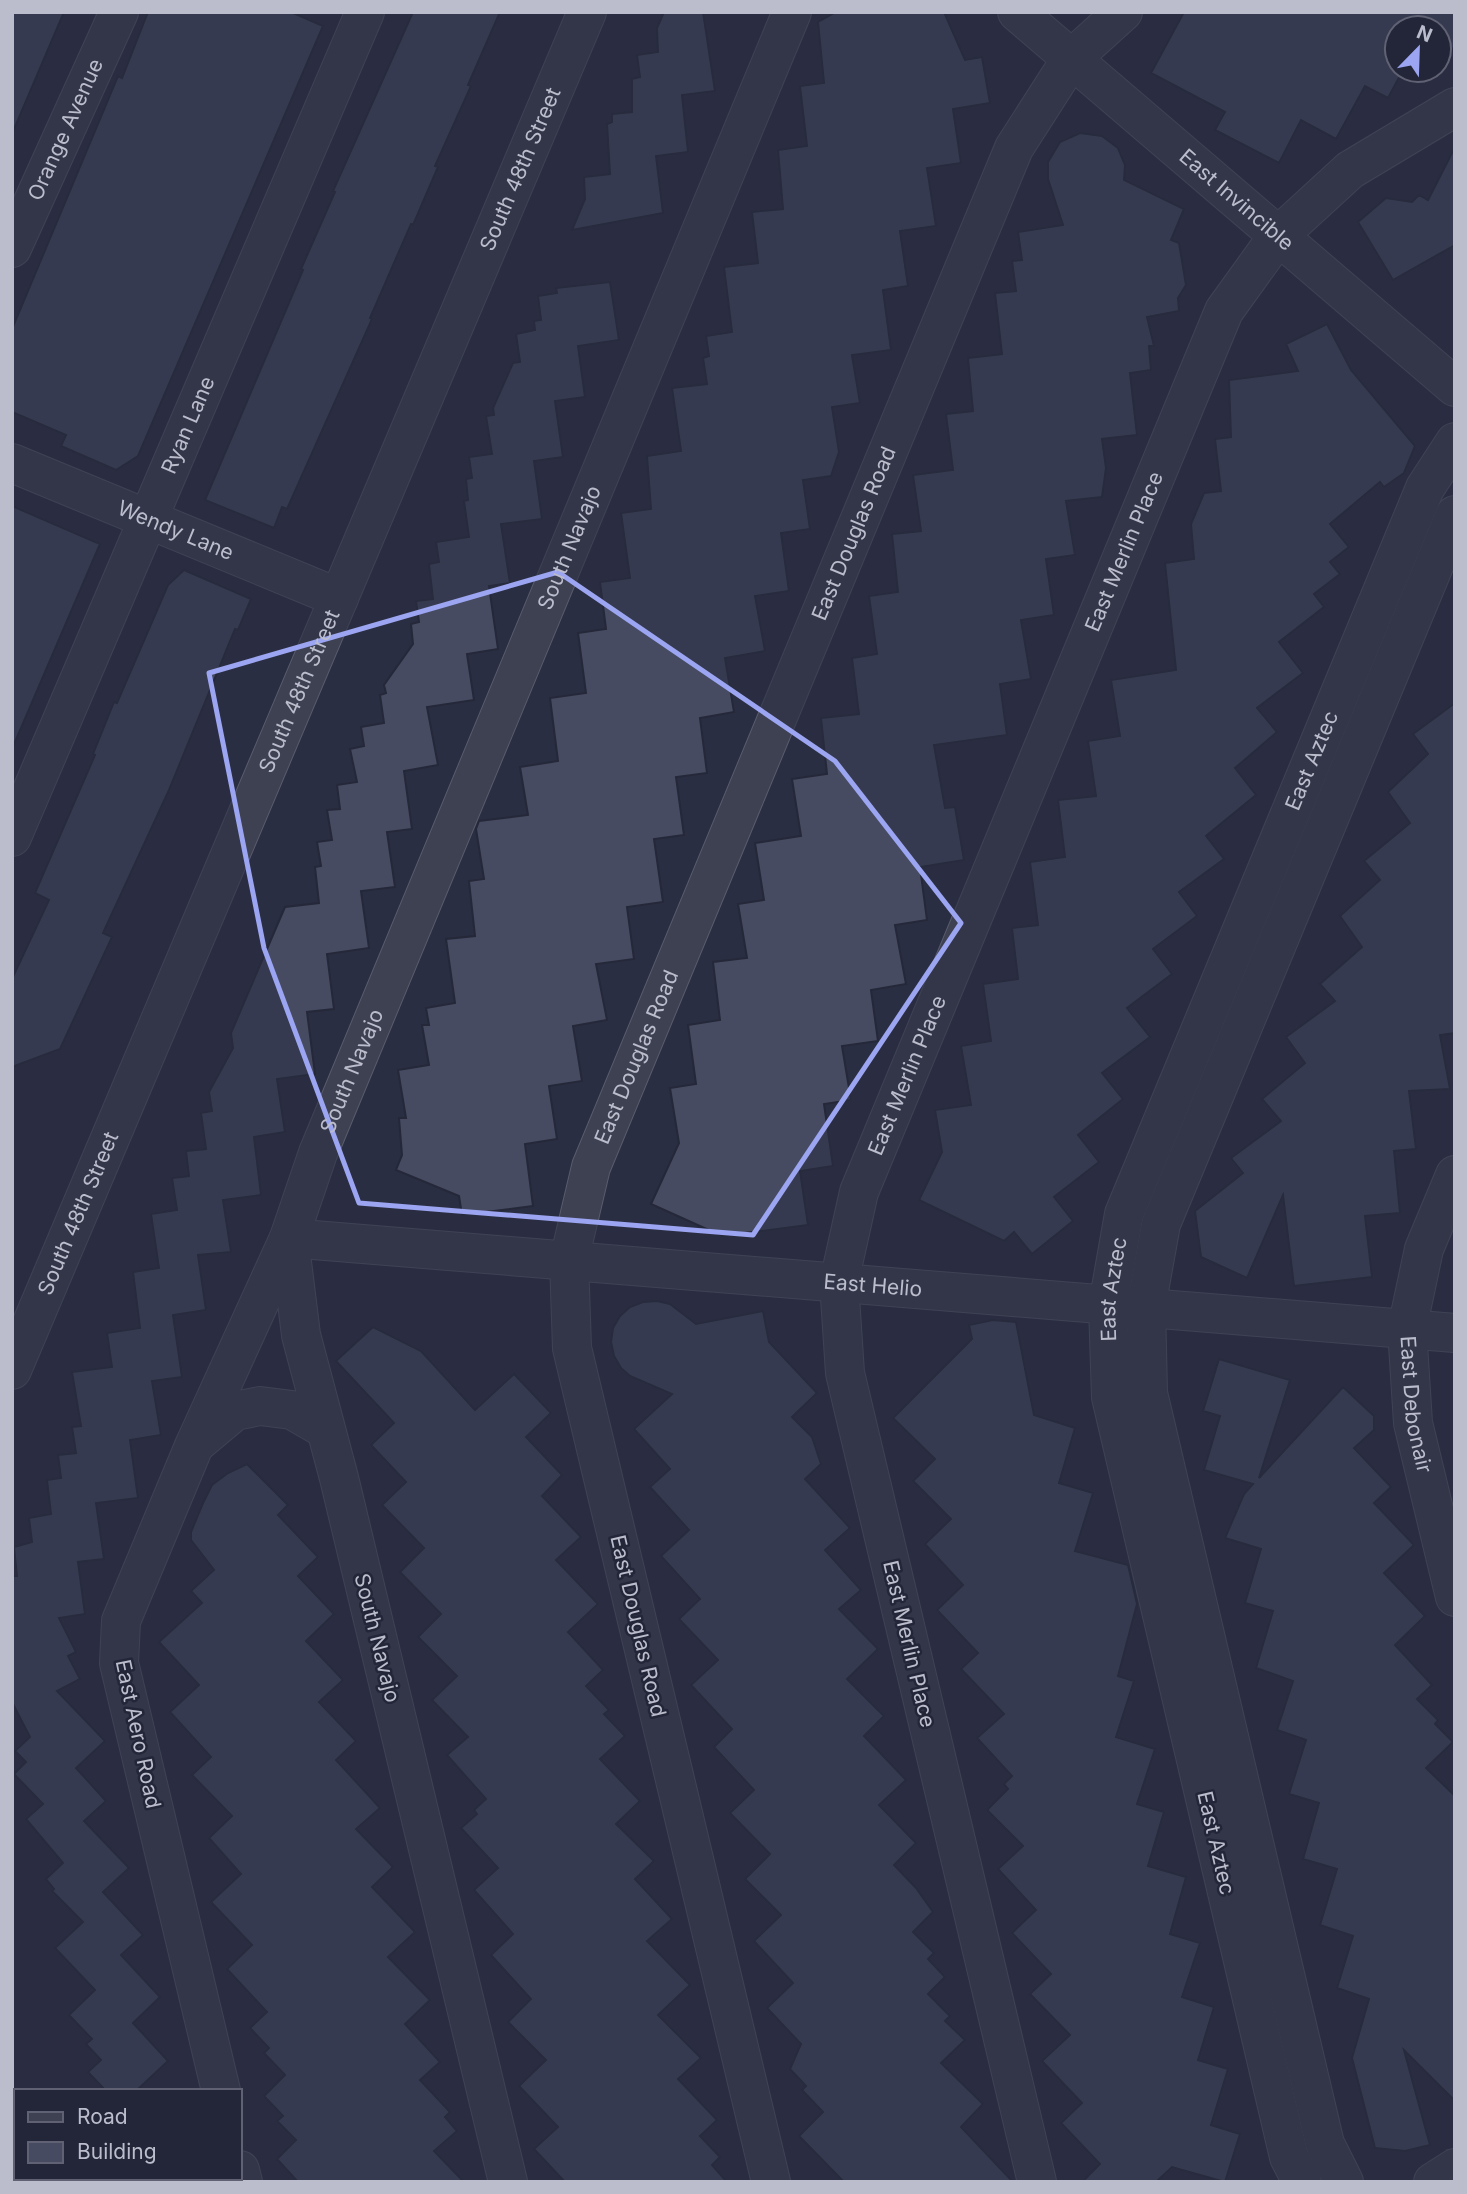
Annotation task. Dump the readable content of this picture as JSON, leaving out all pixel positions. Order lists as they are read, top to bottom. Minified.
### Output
{"streets":{"street":["Orange Avenue","South 48th Street","East Invincible","Ryan Lane","Wendy Lane","East Douglas Road","South Navajo","East Merlin Place","East Aztec","East Helio","East Debonair","East Aero Road"]},"crossings":[["South 48th Street","Wendy Lane"],["East Invincible","East Douglas Road"],["East Invincible","East Merlin Place"],["Ryan Lane","Wendy Lane"],["East Douglas Road","East Helio"],["South Navajo","East Helio"],["South Navajo","East Aero Road"],["East Merlin Place","East Helio"],["East Aztec","East Helio"],["East Helio","East Debonair"],["East Helio","East Aero Road"]],"legend":["Road","Building"],"north":"top right"}
